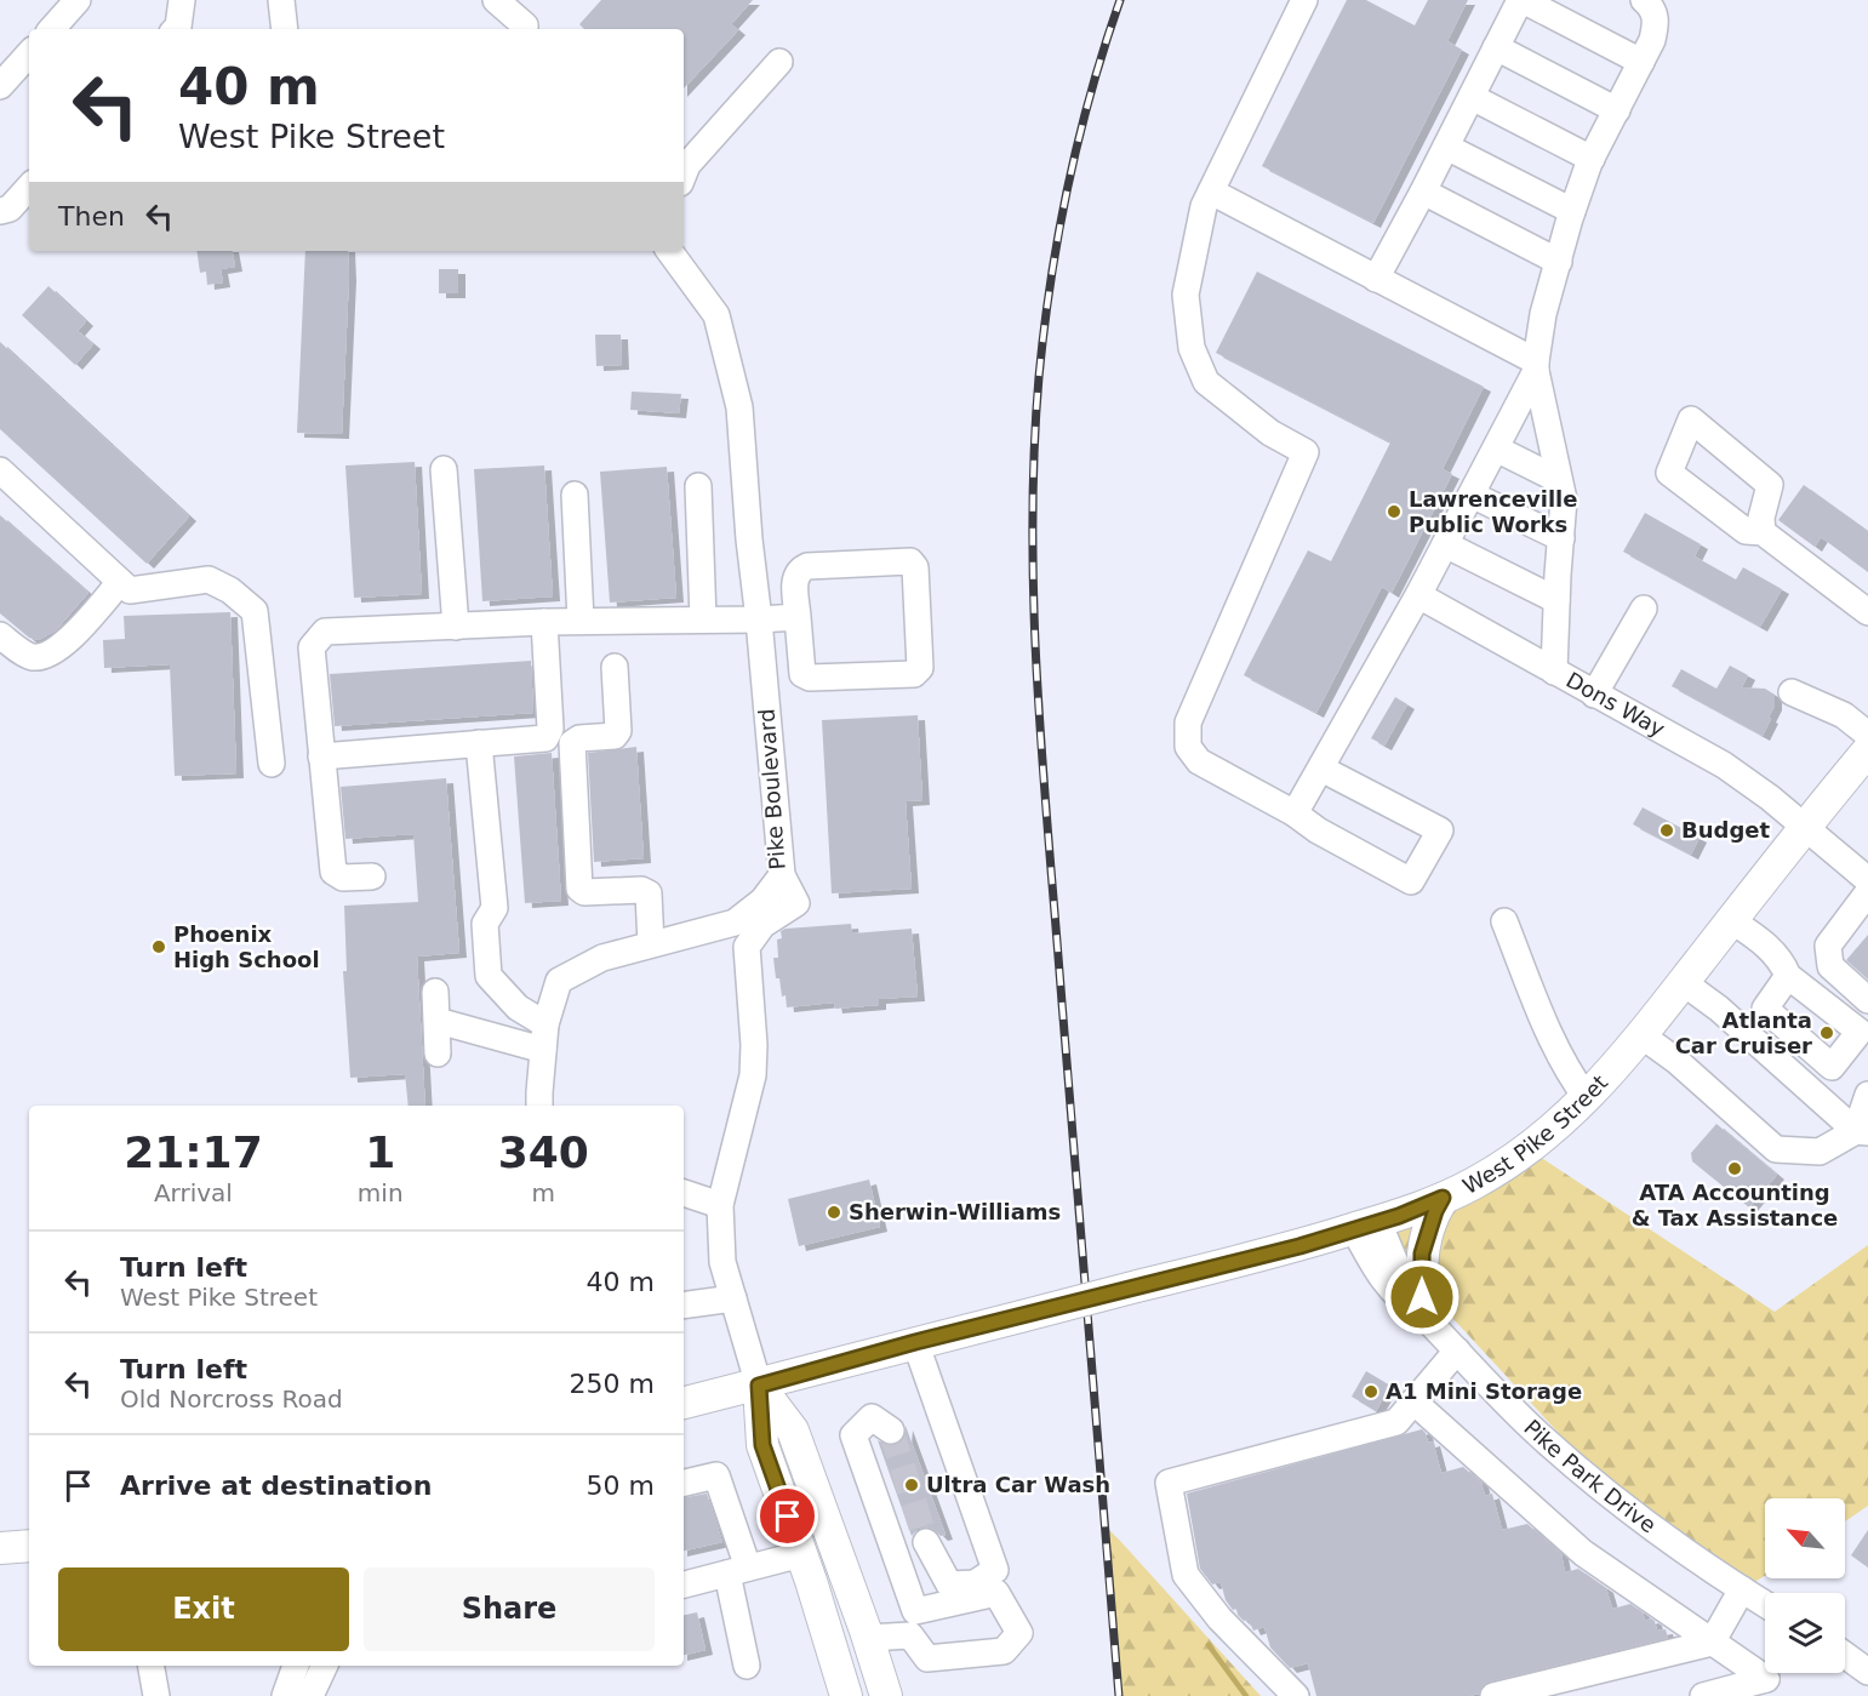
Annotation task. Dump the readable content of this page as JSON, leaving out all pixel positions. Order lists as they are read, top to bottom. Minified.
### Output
{"streets":{"main road":["West Pike Street"],"street":["Dons Way","Pike Boulevard","Pike Park Drive"]},"crossings":[["Dons Way","West Pike Street"],["West Pike Street","Pike Park Drive"]],"places":["Lawrenceville Public Works","Budget","Phoenix High School","Atlanta Car Cruiser","ATA Accounting & Tax Assistance","Sherwin-Williams","A1 Mini Storage","Ultra Car Wash"],"north":"top left","page":{"turn":["40 m","West Pike Street"],"then":"Then","eta":["21:17","Arrival","1","min","340","m"],"list":[{"name":"Turn left","note":"West Pike Street","value":"40 m"},{"name":"Turn left","note":"Old Norcross Road","value":"250 m"},{"name":"Arrive at destination","value":"50 m"}],"buttons":["Exit","Share"]}}
